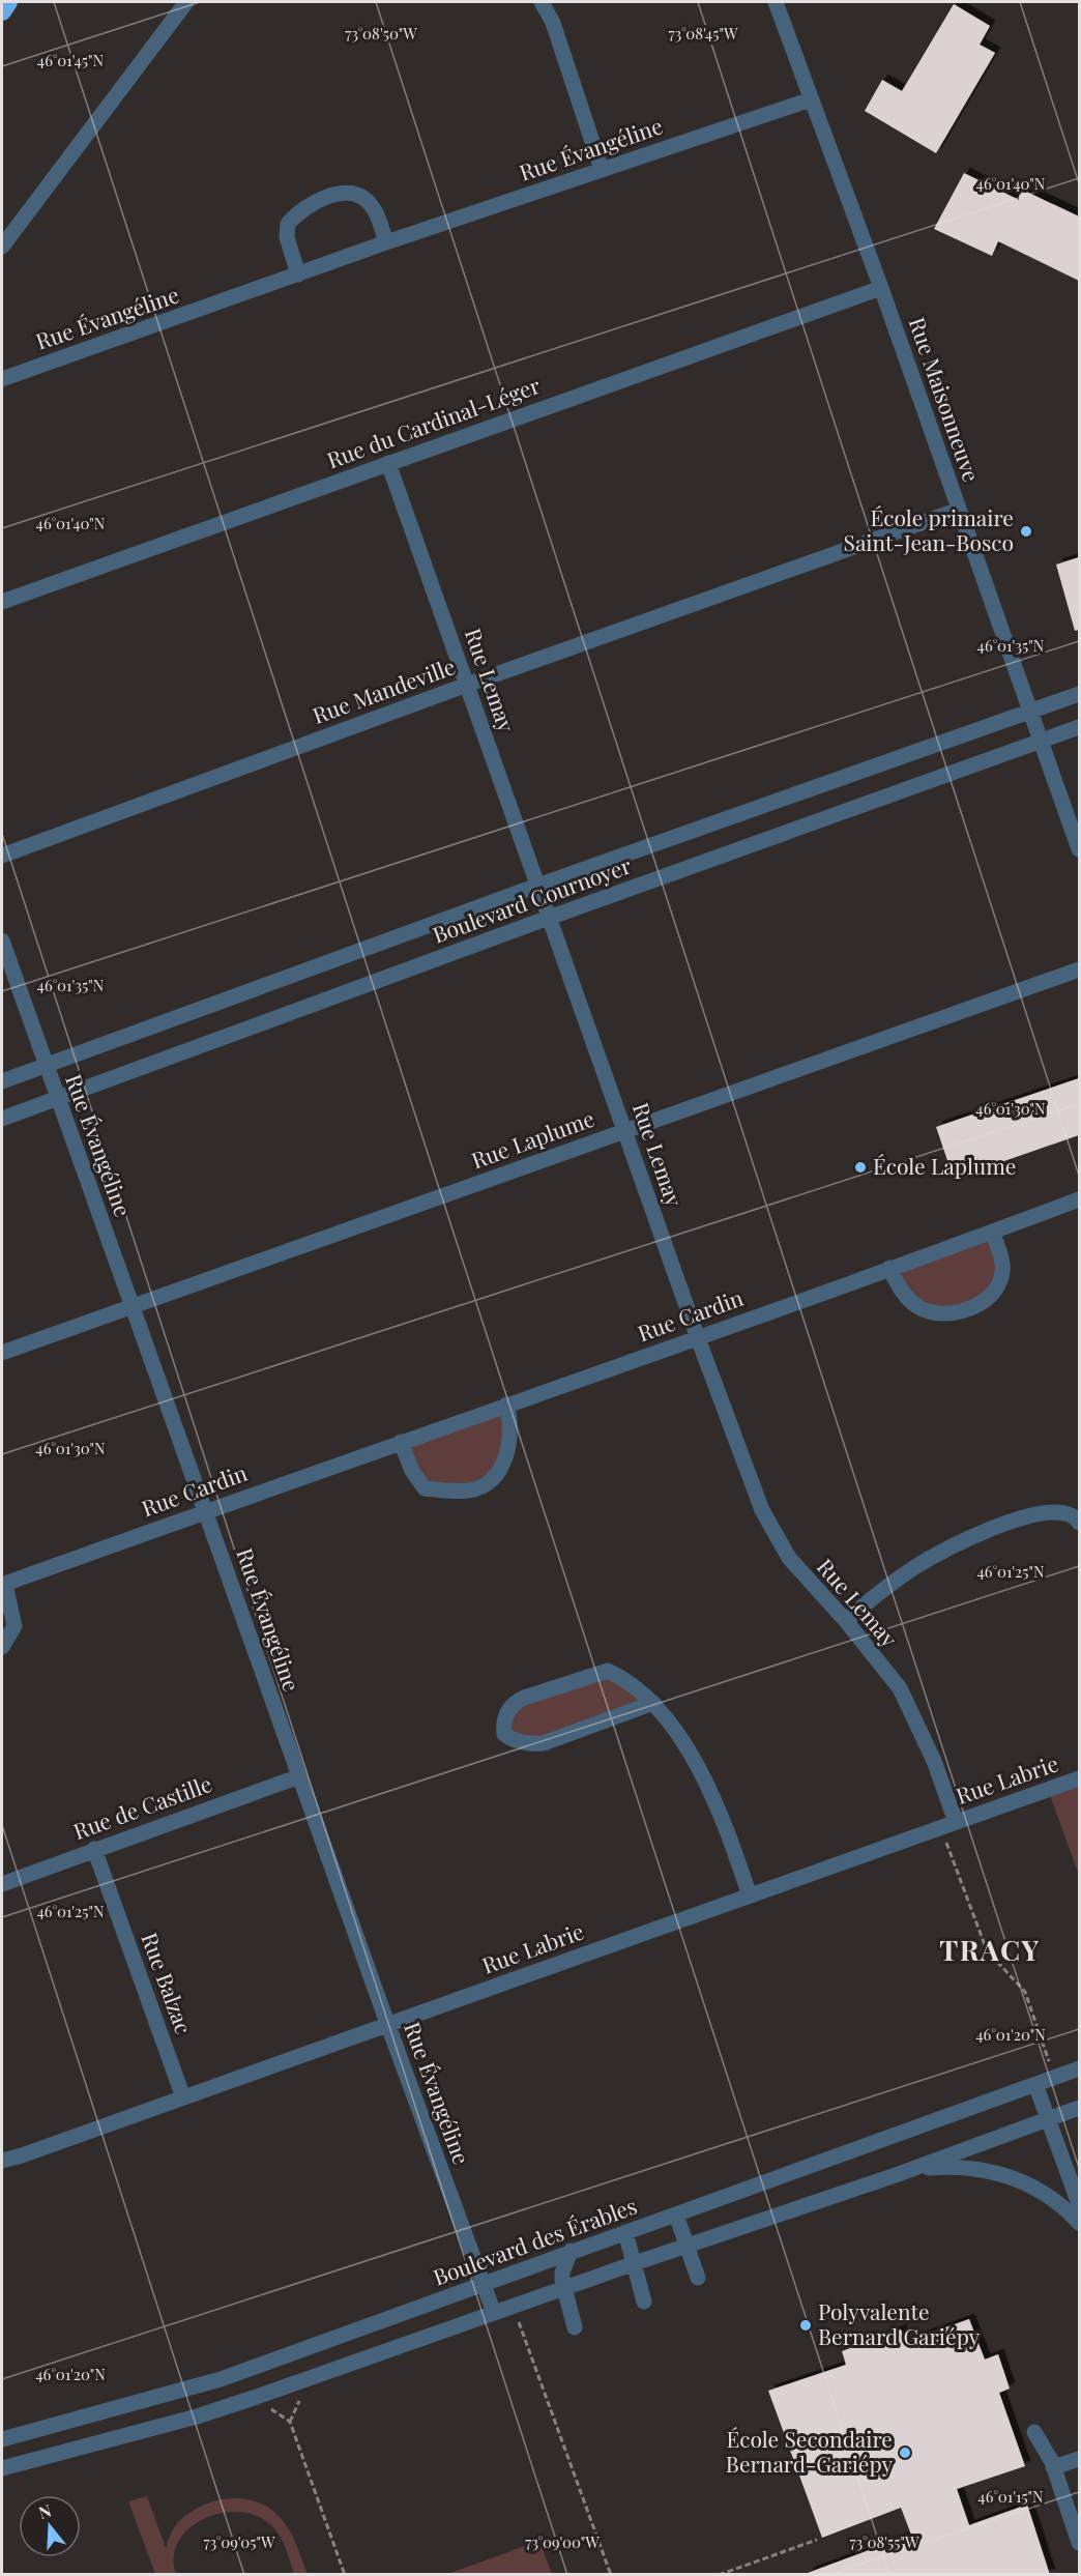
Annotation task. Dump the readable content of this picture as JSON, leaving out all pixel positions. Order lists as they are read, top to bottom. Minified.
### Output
{"streets":{"street":["Rue Évangéline","Rue Maisonneuve","Rue du Cardinal-Léger","Rue Lemay","Rue Mandeville","Boulevard Cournoyer","Rue Laplume","Rue Cardin","Rue Labrie","Rue de Castille","Rue Balzac","Boulevard des Érables"]},"crossings":[["Rue Évangéline","Rue Maisonneuve"],["Rue Évangéline","Boulevard Cournoyer"],["Rue Évangéline","Rue Laplume"],["Rue Évangéline","Rue Cardin"],["Rue Évangéline","Rue Labrie"],["Rue Évangéline","Rue de Castille"],["Rue Évangéline","Boulevard des Érables"],["Rue Maisonneuve","Rue du Cardinal-Léger"],["Rue Maisonneuve","Rue Mandeville"],["Rue Maisonneuve","Boulevard Cournoyer"],["Rue du Cardinal-Léger","Rue Lemay"],["Rue Lemay","Rue Mandeville"],["Rue Lemay","Boulevard Cournoyer"],["Rue Lemay","Rue Laplume"],["Rue Lemay","Rue Cardin"],["Rue Lemay","Rue Labrie"],["Rue Labrie","Rue Balzac"],["Rue de Castille","Rue Balzac"]],"districts":["TRACY"],"places":["École primaire Saint-Jean-Bosco","École Laplume","Polyvalente Bernard Gariépy","École Secondaire Bernard-Gariépy"],"north":"top","coordinates":["73°08'50\"W","73°08'45\"W","46°01'45\"N","46°01'40\"N","46°01'35\"N","46°01'30\"N","46°01'25\"N","46°01'20\"N","46°01'15\"N","73°09'05\"W","73°09'00\"W","73°08'55\"W"]}
